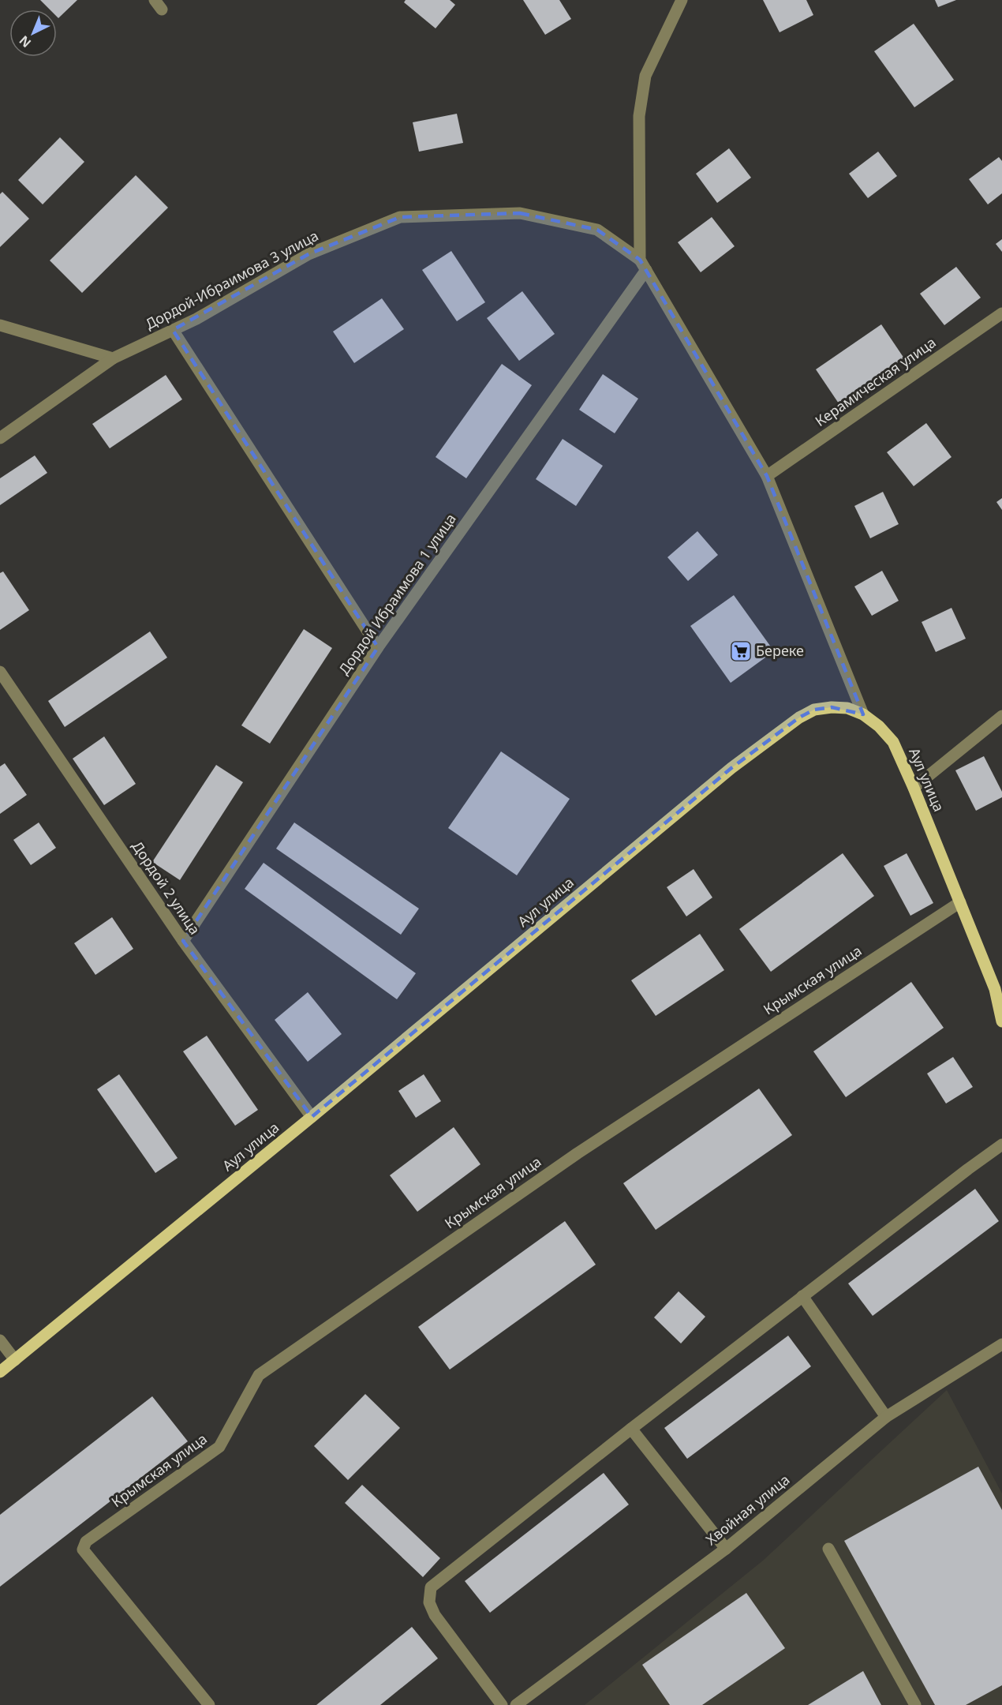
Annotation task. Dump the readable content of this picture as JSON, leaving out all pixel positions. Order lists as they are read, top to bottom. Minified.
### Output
{"streets":{"main road":["Аул улица"],"street":["Дордой-Ибраимова 3 улица","Керамическая улица","Дордой Ибраимова 1 улица","Дордой 2 улица","Крымская улица","Хвойная улица"]},"crossings":[["Дордой-Ибраимова 3 улица","Дордой Ибраимова 1 улица"],["Дордой Ибраимова 1 улица","Дордой 2 улица"],["Аул улица","Дордой 2 улица"],["Аул улица","Крымская улица"]],"places":{"supermarket":["Береке"]},"north":"bottom left"}
